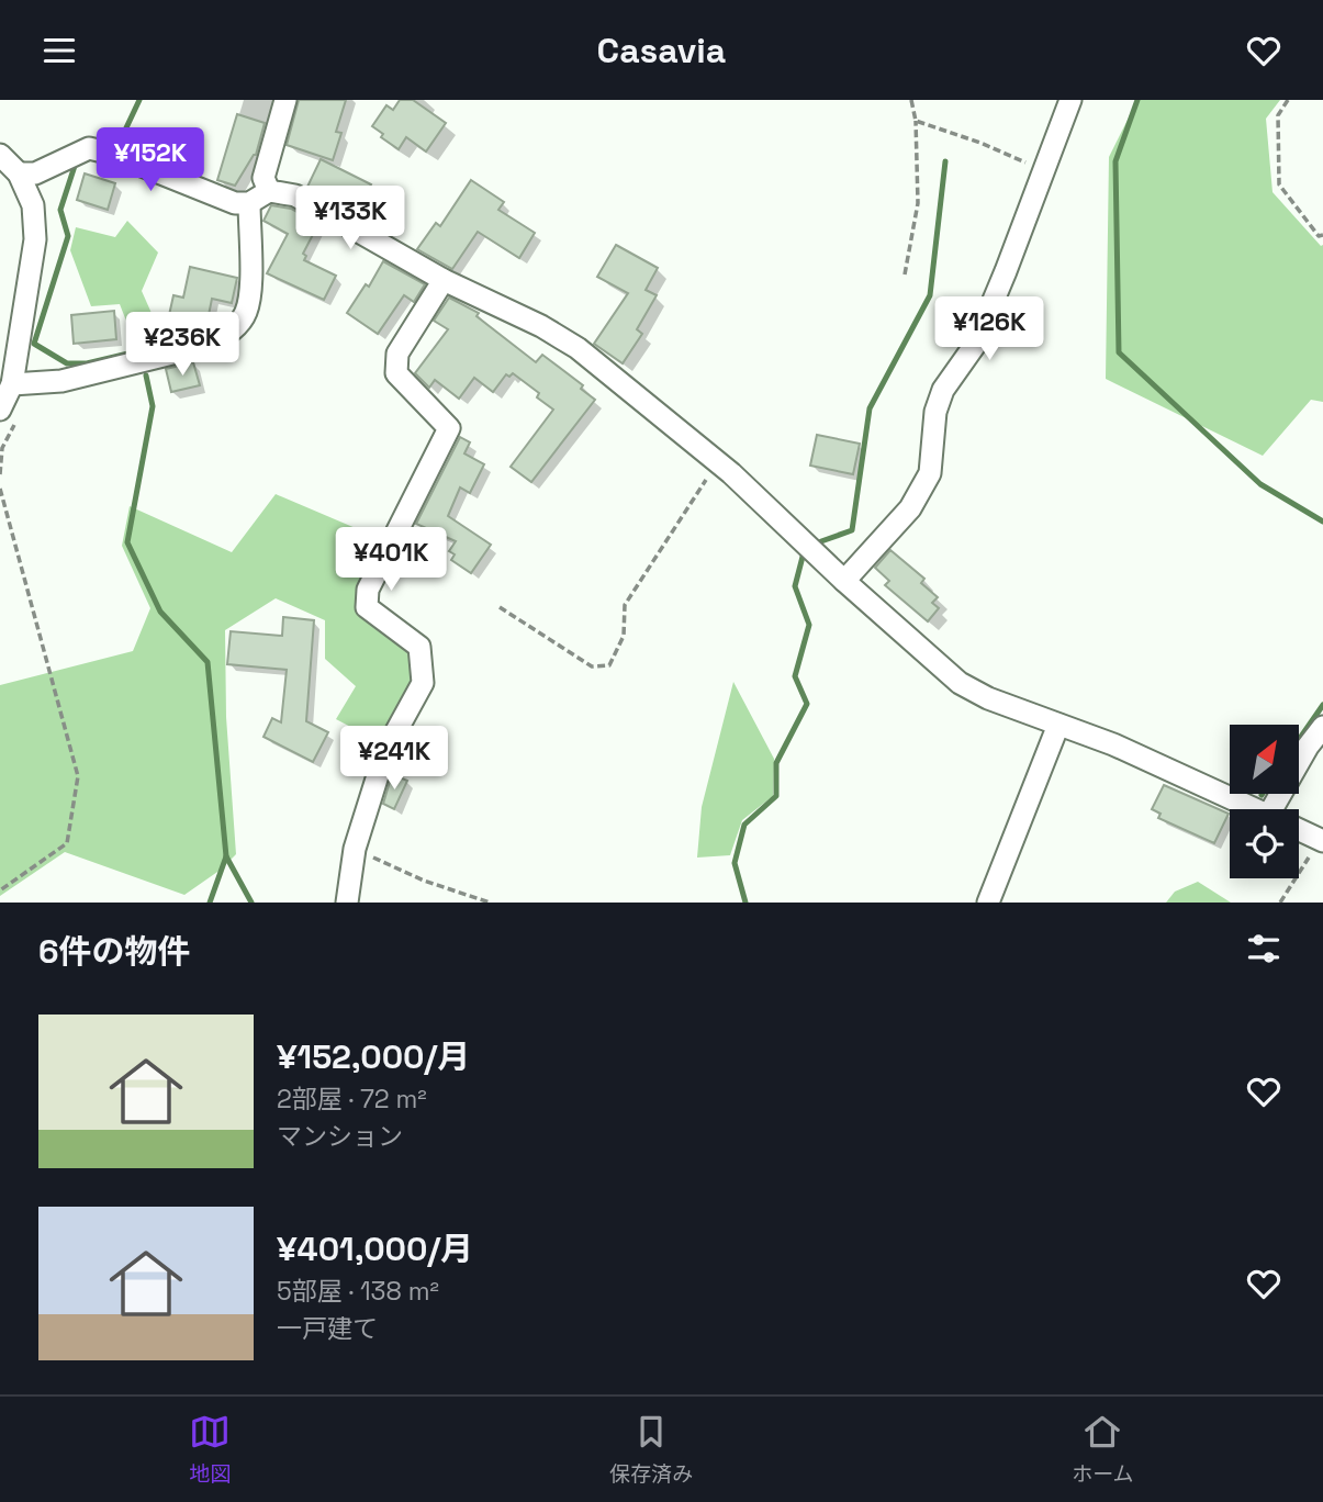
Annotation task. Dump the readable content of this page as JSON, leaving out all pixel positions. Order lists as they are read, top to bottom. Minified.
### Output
{"north":"top right","page":{"header":"Casavia","price":["¥152K","¥133K","¥126K","¥236K","¥401K","¥241K"],"heading":"6件の物件","list":[{"name":"¥152,000/月","note":"2部屋 · 72 m² · マンション"},{"name":"¥401,000/月","note":"5部屋 · 138 m² · 一戸建て"}],"tabs":["地図","保存済み","ホーム"]}}
